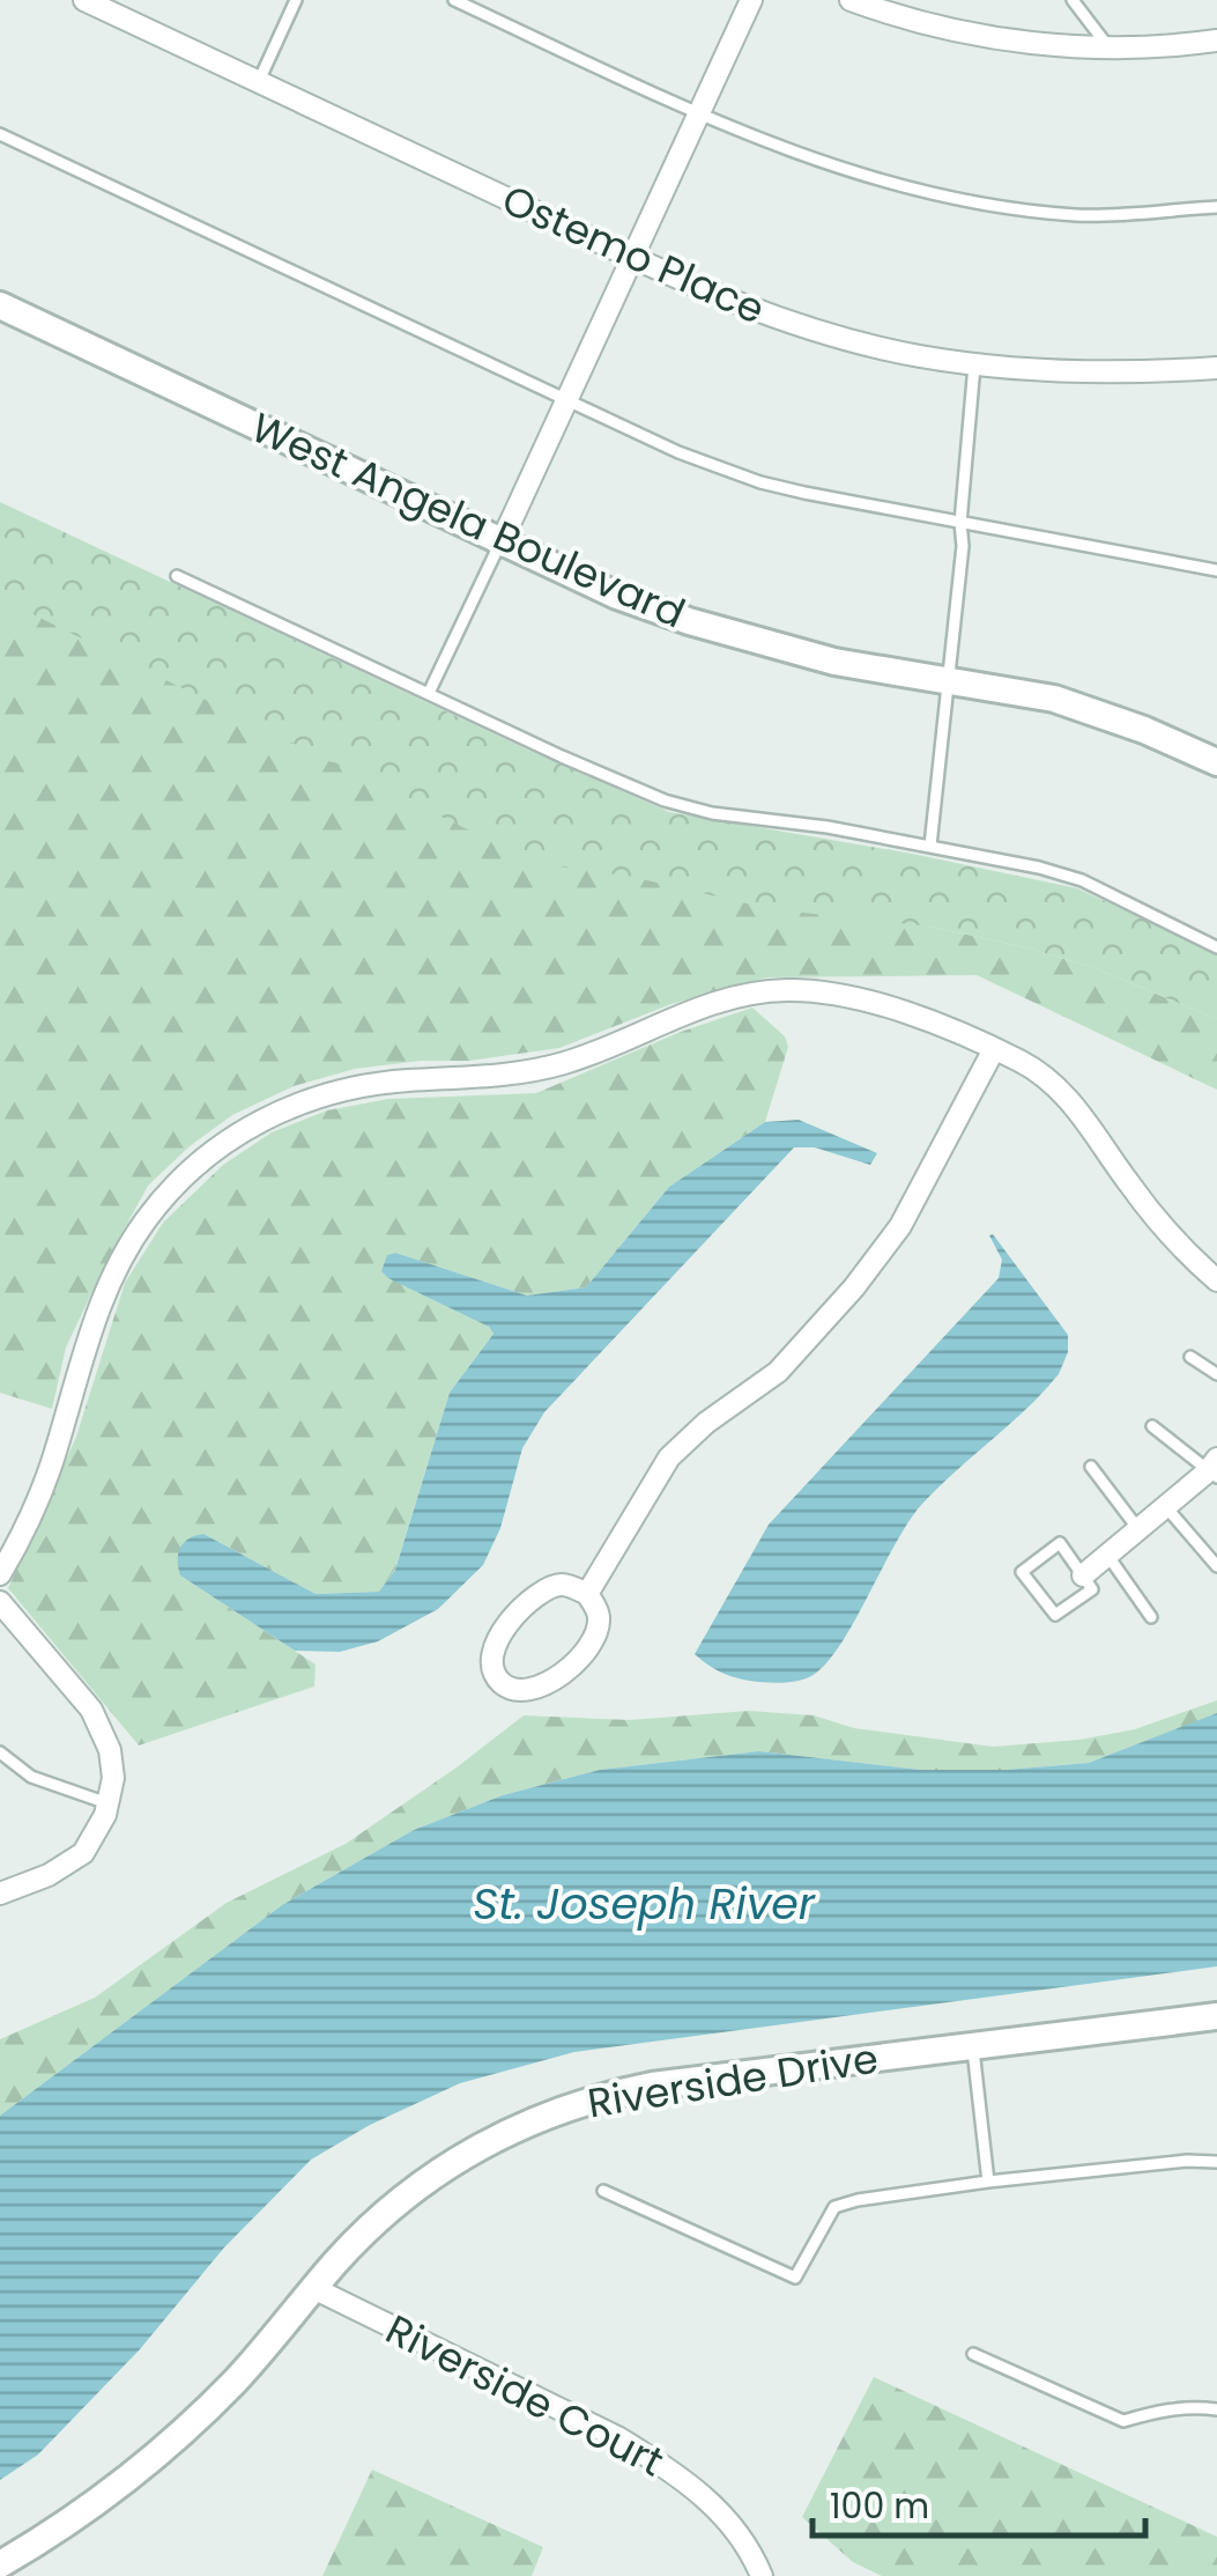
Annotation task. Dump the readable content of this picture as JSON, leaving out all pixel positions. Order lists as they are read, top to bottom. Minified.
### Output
{"streets":{"street":["Ostemo Place","West Angela Boulevard","Riverside Drive","Riverside Court"]},"crossings":[["Riverside Drive","Riverside Court"]],"water":["St. Joseph River"],"scale_bar":"100 m"}
